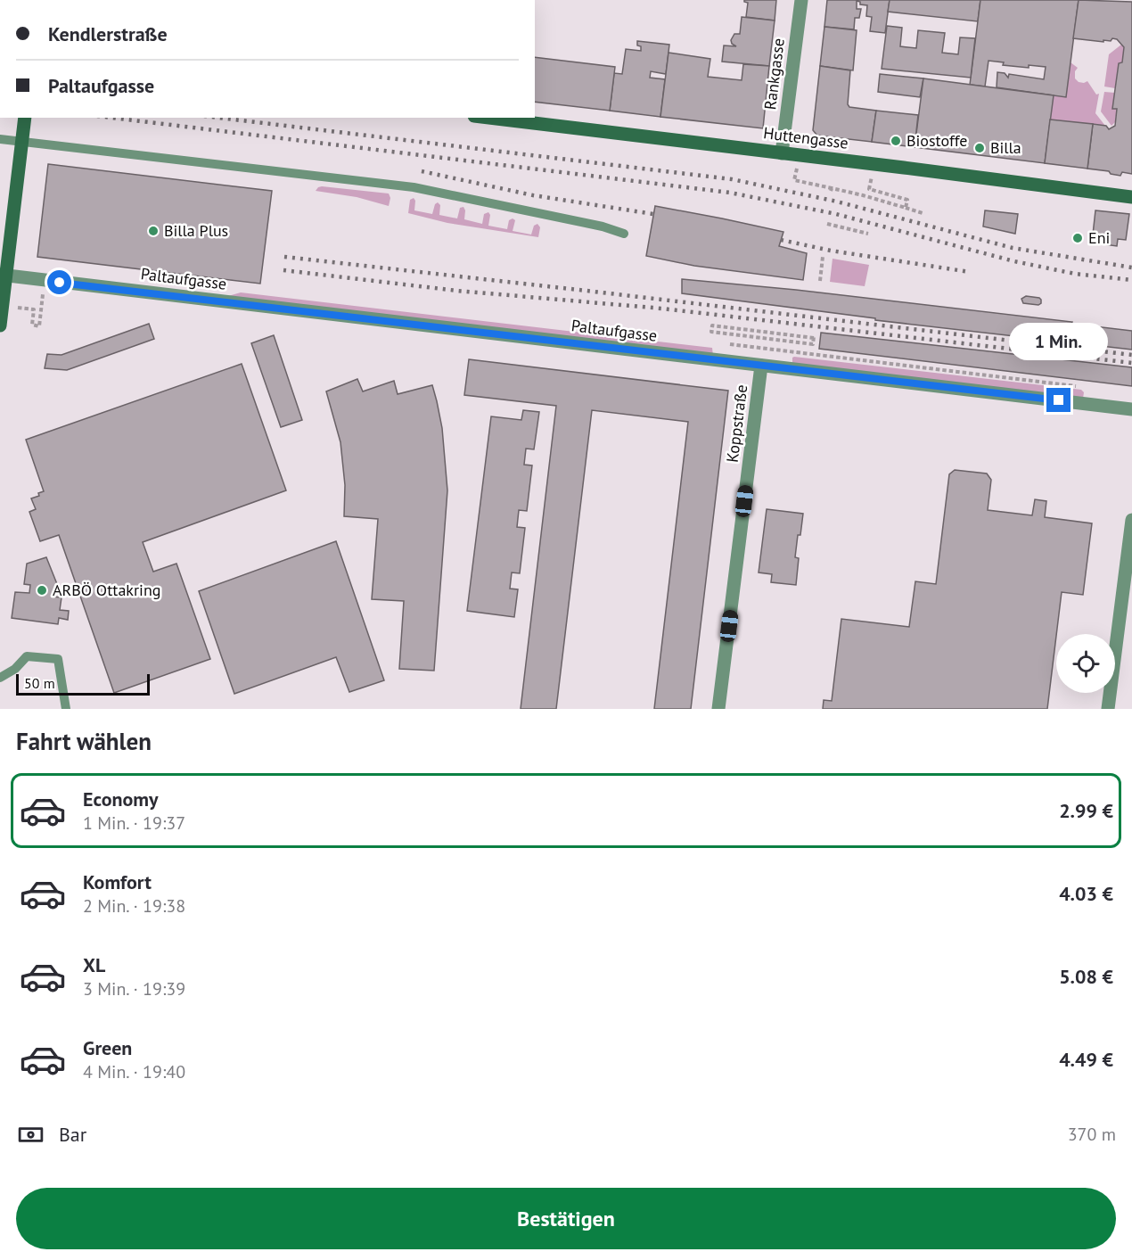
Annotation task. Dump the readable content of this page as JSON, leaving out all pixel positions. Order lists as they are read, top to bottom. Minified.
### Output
{"streets":{"street":["Rankgasse","Huttengasse","Paltaufgasse","Koppstraße"]},"crossings":[["Rankgasse","Huttengasse"],["Paltaufgasse","Koppstraße"]],"places":["Biostoffe","Billa","Billa Plus","Eni","ARBÖ Ottakring"],"scale_bar":"50 m","page":{"banner":["Kendlerstraße","Paltaufgasse"],"bubble":"1 Min.","scale":"50 m","heading":"Fahrt wählen","list":[{"name":"Economy","note":"1 Min. · 19:37","value":"2.99 €"},{"name":"Komfort","note":"2 Min. · 19:38","value":"4.03 €"},{"name":"XL","note":"3 Min. · 19:39","value":"5.08 €"},{"name":"Green","note":"4 Min. · 19:40","value":"4.49 €"}],"pay":["Bar","370 m"],"buttons":"Bestätigen"}}
